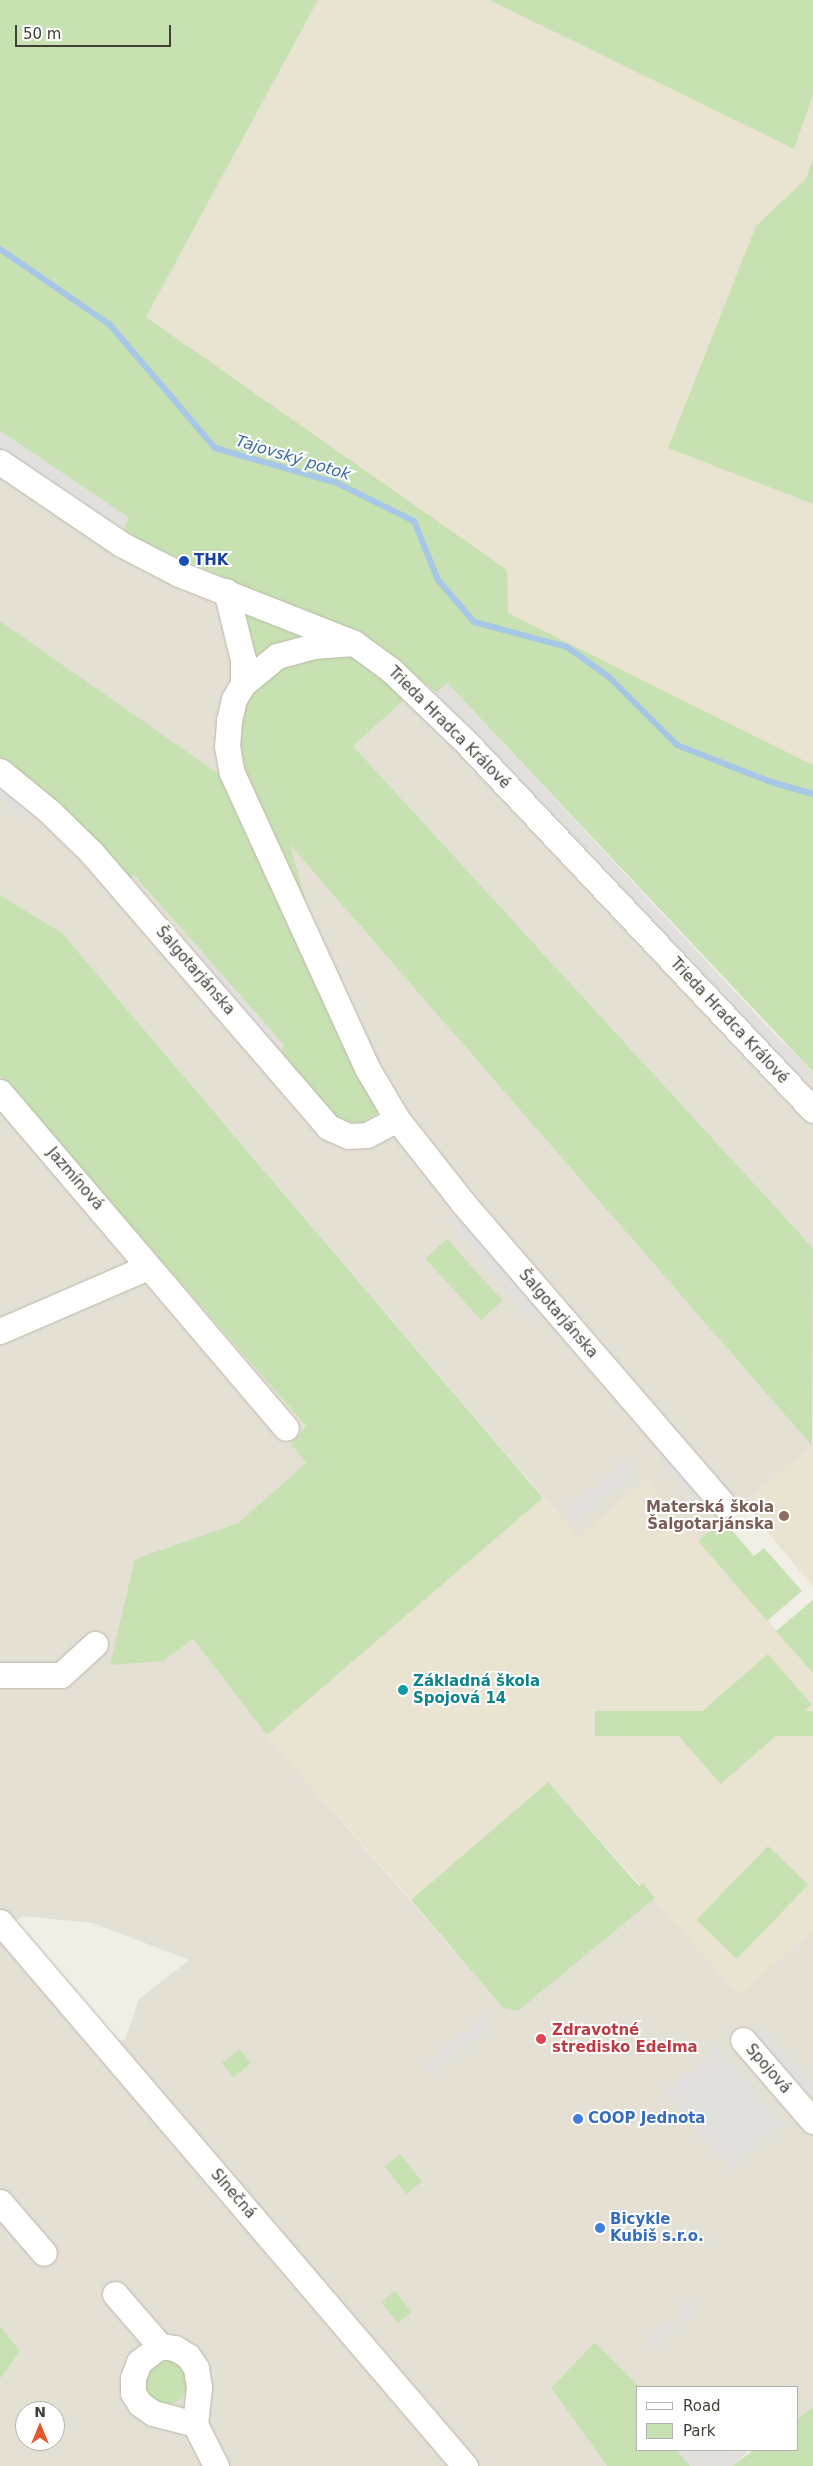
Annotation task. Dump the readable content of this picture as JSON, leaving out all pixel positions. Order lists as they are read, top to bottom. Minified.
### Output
{"streets":{"street":["Trieda Hradca Králové","Šalgotarjánska","Jazmínová","Spojová","Slnečná"]},"crossings":[["Trieda Hradca Králové","Šalgotarjánska"]],"water":["Tajovský potok"],"places":["THK","Materská škola Šalgotarjánska","Základná škola Spojová 14","Zdravotné stredisko Edelma","COOP Jednota","Bicykle Kubiš s.r.o."],"legend":["Road","Park"],"scale_bar":"50 m","north":"top"}
